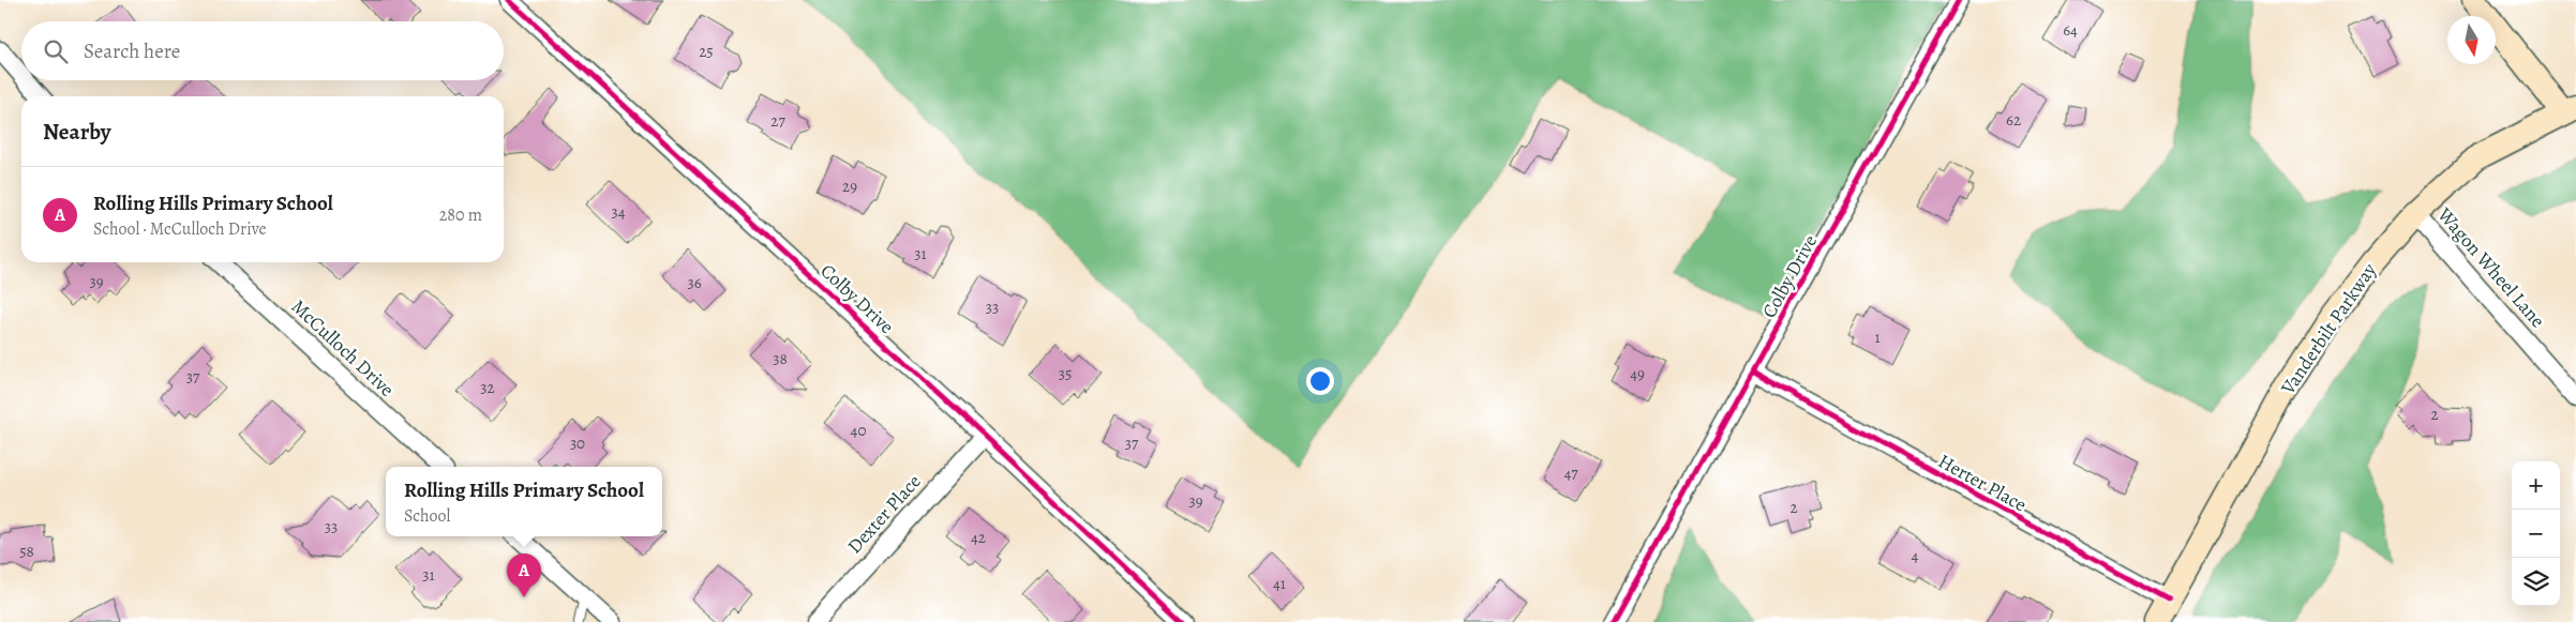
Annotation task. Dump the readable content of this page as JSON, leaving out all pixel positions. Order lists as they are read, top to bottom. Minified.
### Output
{"streets":{"main road":["Vanderbilt Parkway"],"street":["Wagon Wheel Lane","Colby Drive","McCulloch Drive","Herter Place","Dexter Place"]},"crossings":[["Wagon Wheel Lane","Vanderbilt Parkway"],["Colby Drive","Herter Place"],["Colby Drive","Dexter Place"],["Vanderbilt Parkway","Herter Place"]],"house_numbers":["64","25","62","27","29","34","31","39","36","33","1","38","35","49","37","32","2","40","30","37","47","39","2","33","42","58","4","31","41"],"north":"bottom","page":{"search":"Search here","heading":"Nearby","list":[{"mark":"A","name":"Rolling Hills Primary School","note":"School · McCulloch Drive","value":"280 m"}],"map_buttons":["+","−"],"popup":["Rolling Hills Primary School","School"],"pins":"A"}}
